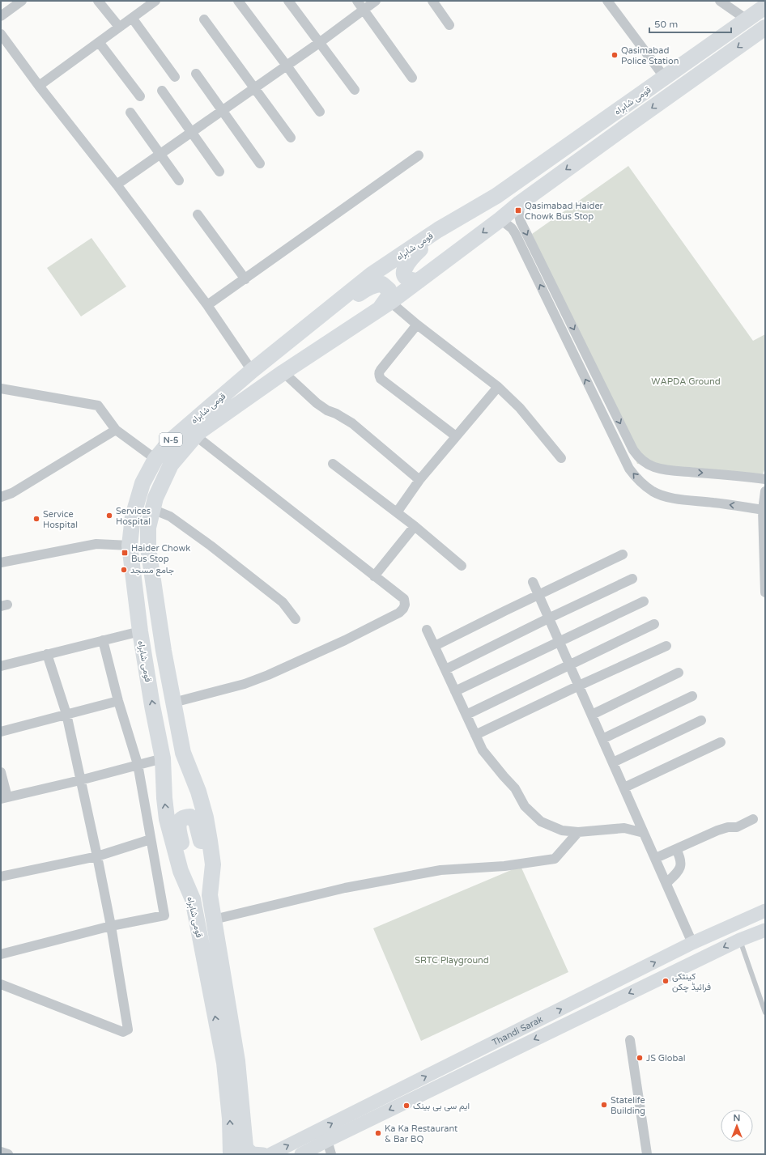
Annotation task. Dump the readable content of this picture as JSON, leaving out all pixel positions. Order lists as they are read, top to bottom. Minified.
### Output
{"streets":{"highway":["قومی شاہراہ","N-5"],"main road":["Thandi Sarak"]},"parks":["WAPDA Ground","SRTC Playground"],"places":{"other":["Qasimabad Police Station","Services Hospital","Service Hospital","جامع مسجد","کینٹکی فرائیڈ چکن","JS Global","Statelife Building","ایم سی بی بینک","Ka Ka Restaurant & Bar BQ"],"transit":["Qasimabad Haider Chowk Bus Stop","Haider Chowk Bus Stop"]},"scale_bar":"50 m","north":"top"}
